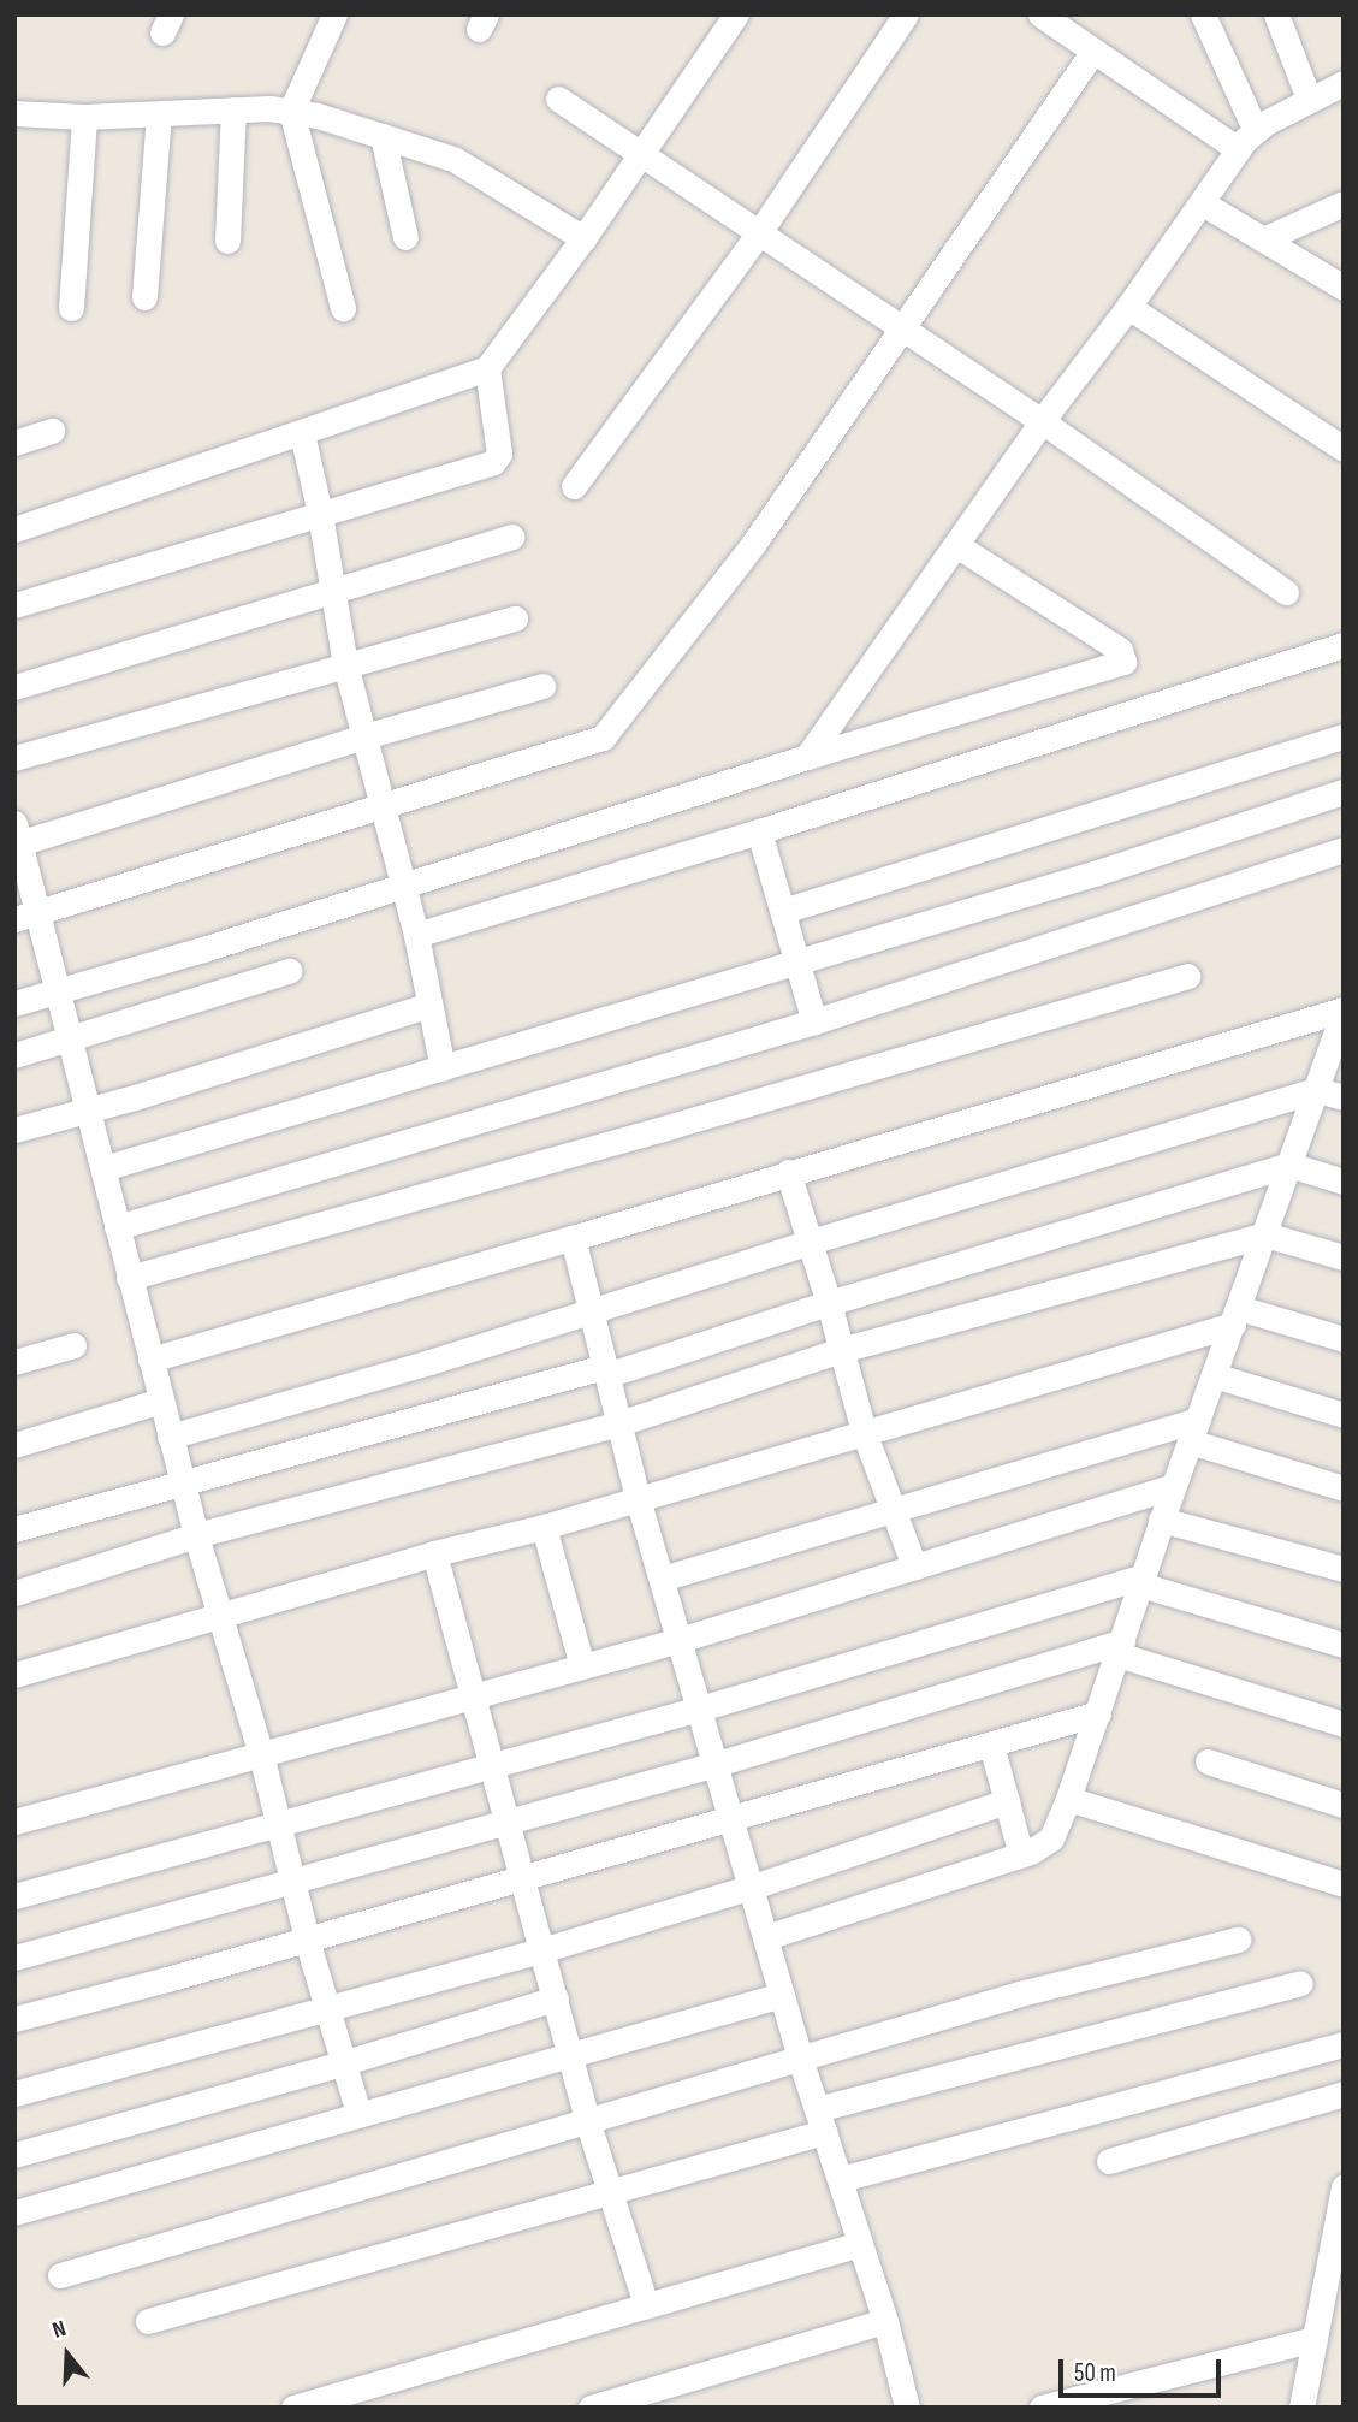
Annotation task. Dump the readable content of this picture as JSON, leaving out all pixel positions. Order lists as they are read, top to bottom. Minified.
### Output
{"scale_bar":"50 m","north":"top"}
